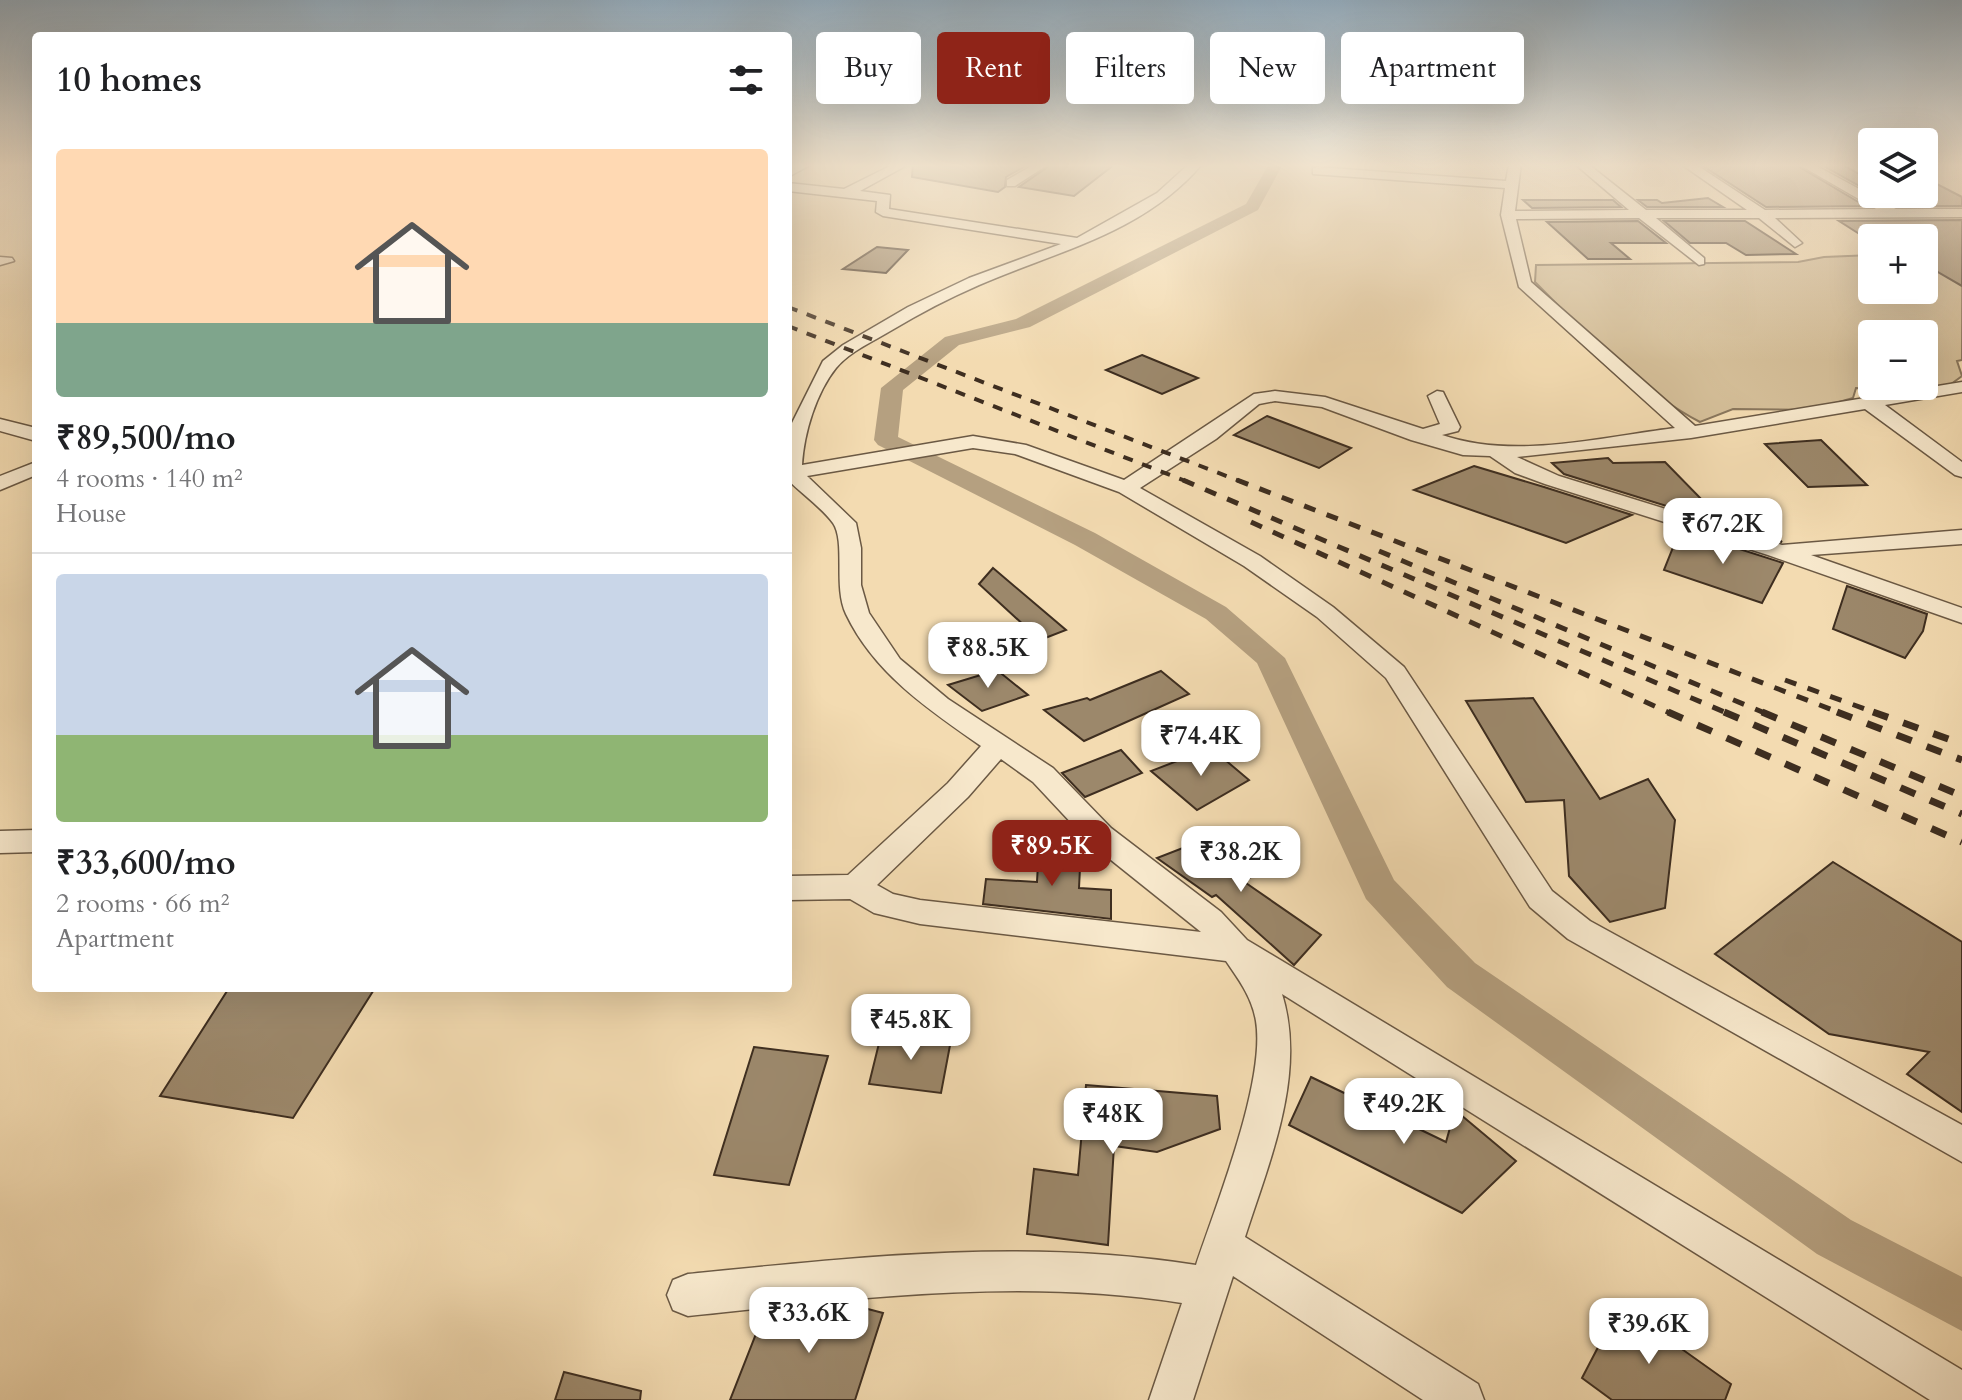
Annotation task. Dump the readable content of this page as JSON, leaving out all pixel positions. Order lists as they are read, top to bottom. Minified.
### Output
{"page":{"chip":["Buy","Rent","Filters","New","Apartment"],"heading":"10 homes","map_buttons":["+","−"],"list":[{"name":"₹89,500/mo","note":"4 rooms · 140 m² · House"},{"name":"₹33,600/mo","note":"2 rooms · 66 m² · Apartment"}],"price":["₹67.2K","₹88.5K","₹74.4K","₹89.5K","₹38.2K","₹45.8K","₹49.2K","₹48K","₹33.6K","₹39.6K"]}}
